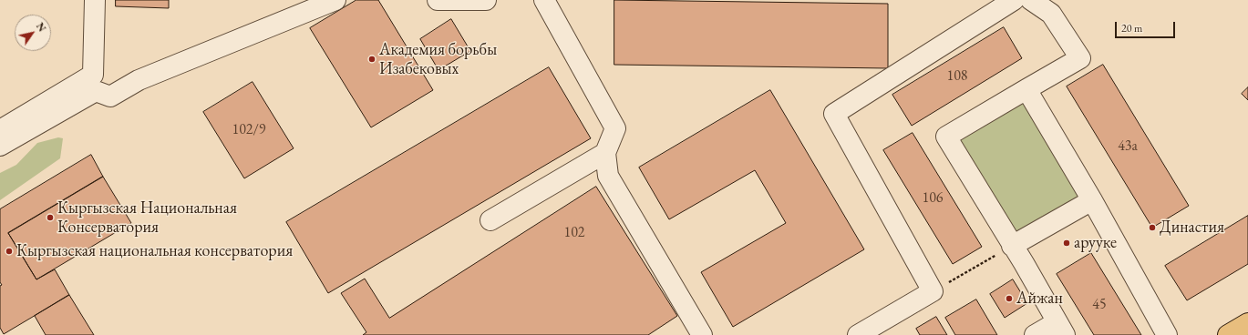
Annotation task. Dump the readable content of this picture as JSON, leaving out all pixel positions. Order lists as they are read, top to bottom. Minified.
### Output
{"places":["Академия борьбы Изабековых","Кыргызская Национальная Консерватория","Династия","арууке","Кыргызская национальная консерватория","Айжан"],"house_numbers":["108","102/9","43а","106","102","45"],"scale_bar":"20 m","north":"top right"}
